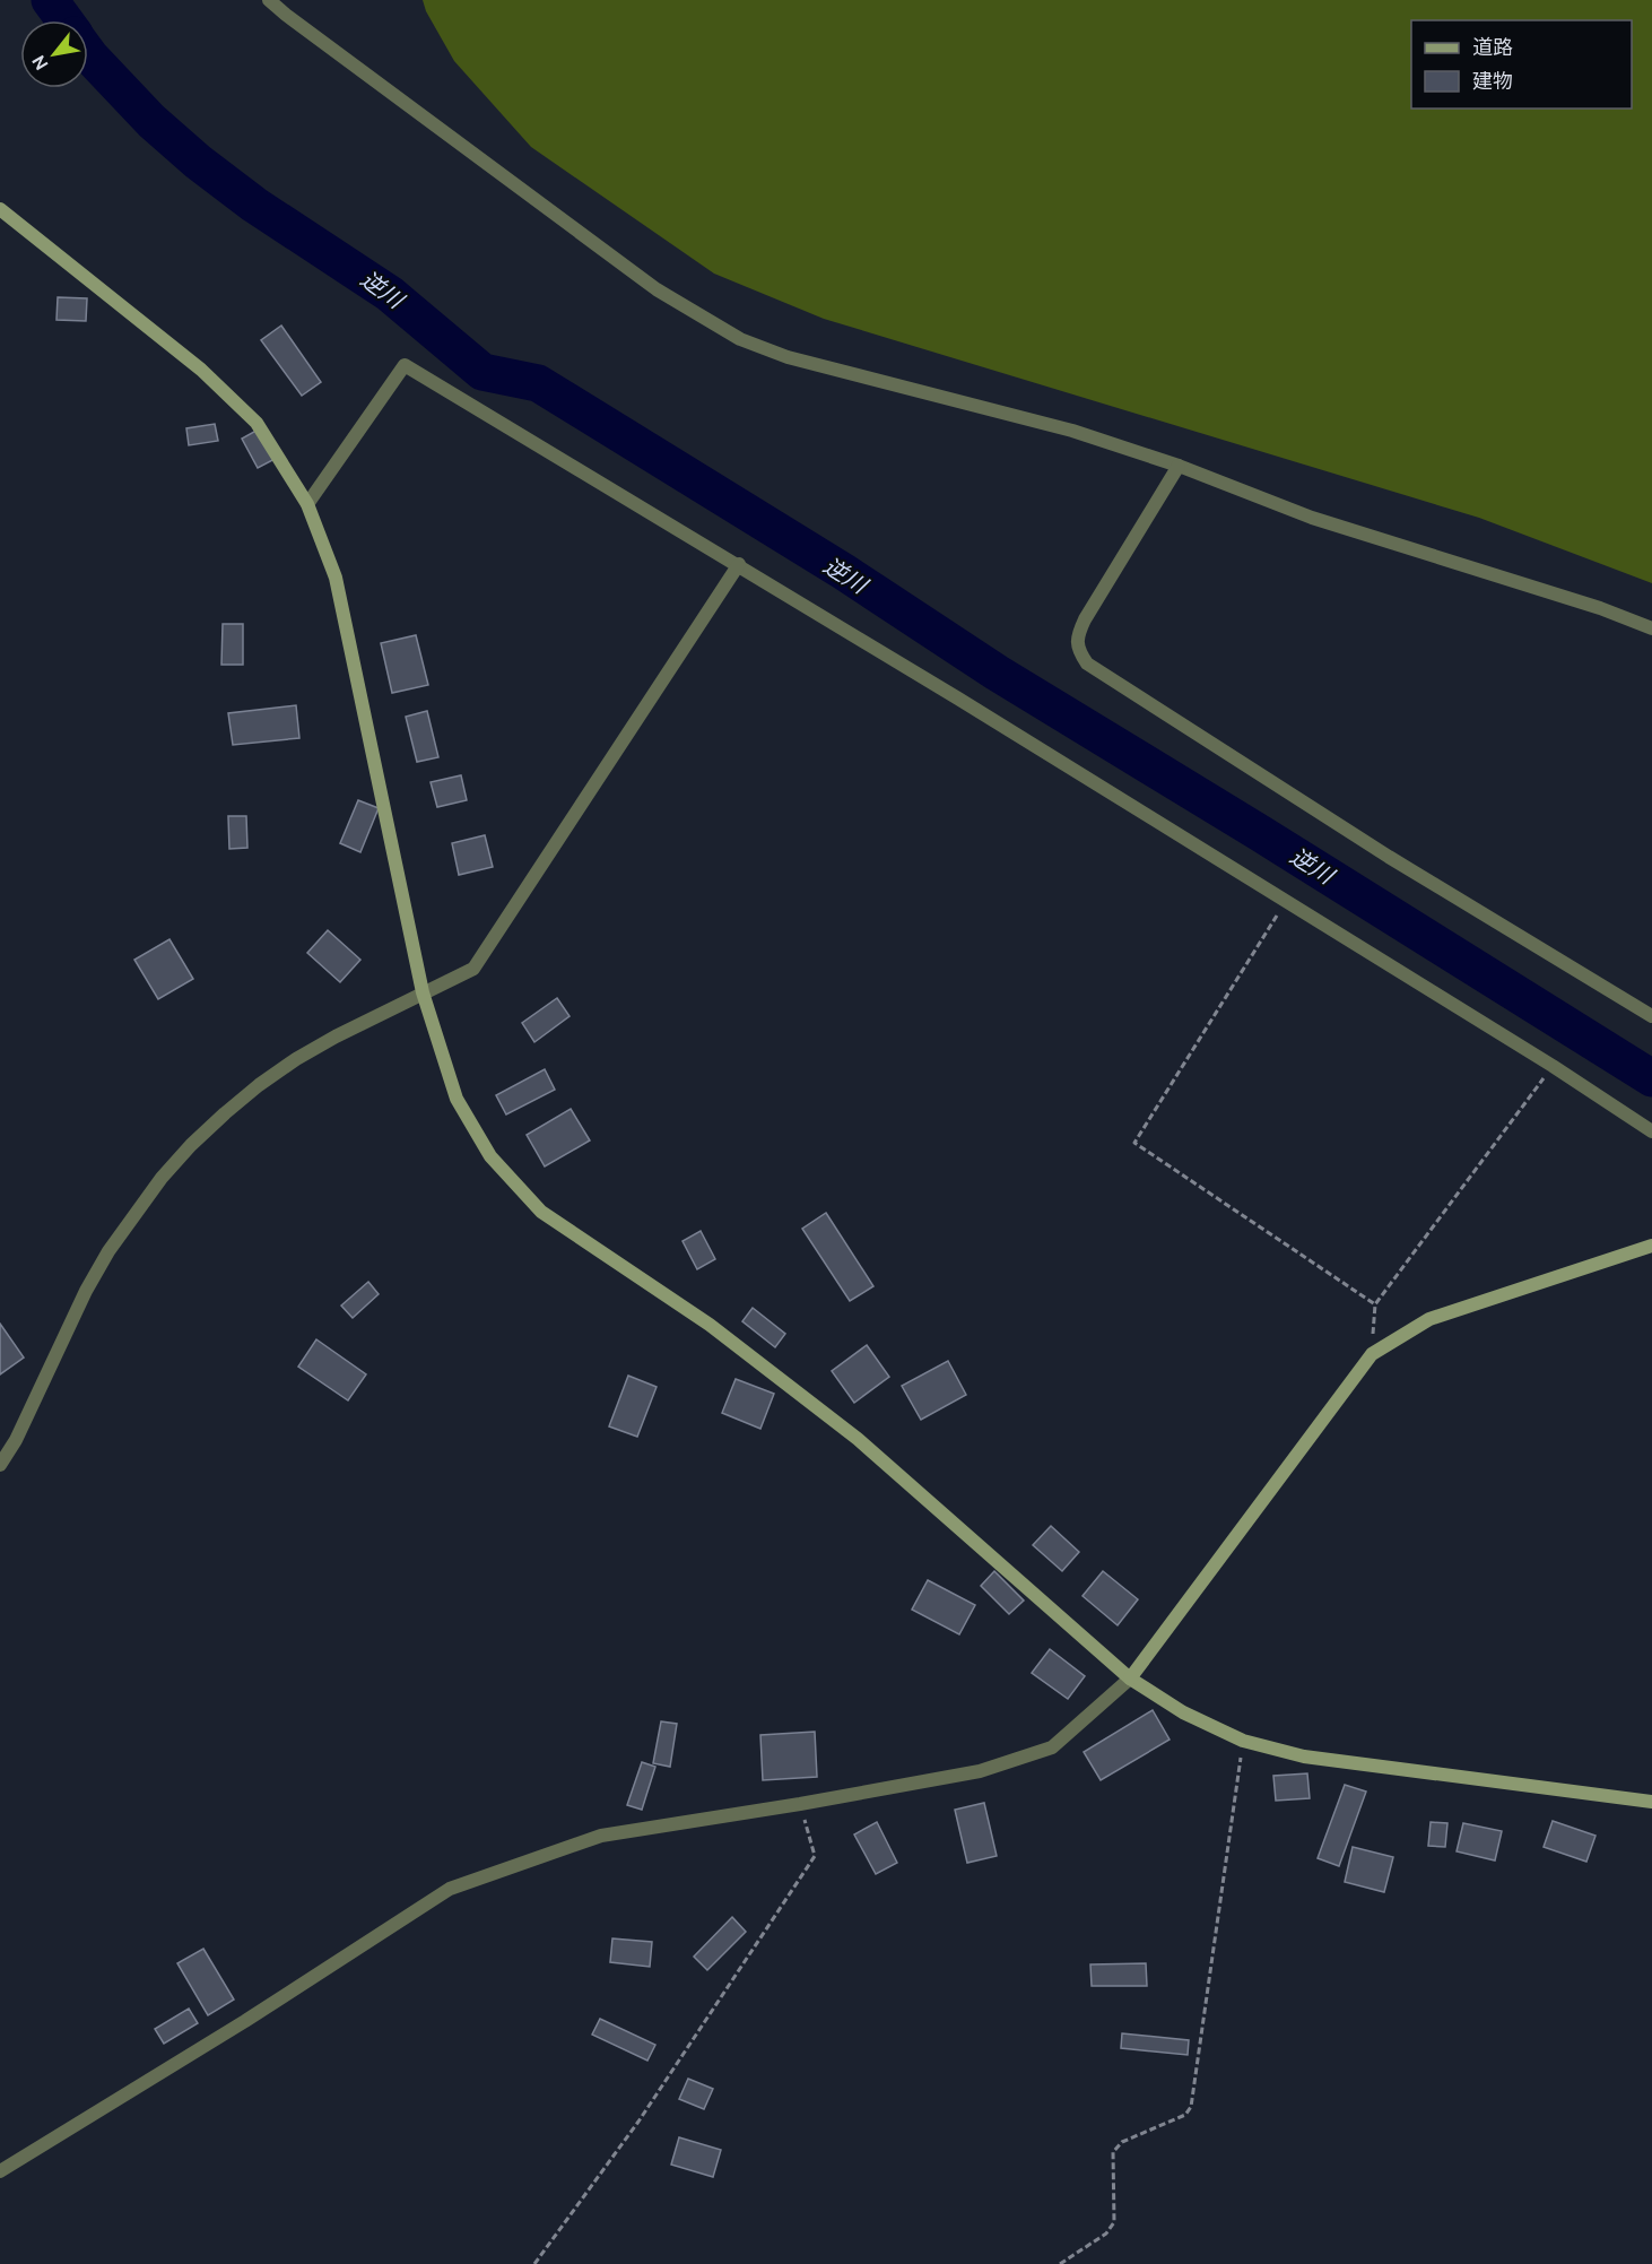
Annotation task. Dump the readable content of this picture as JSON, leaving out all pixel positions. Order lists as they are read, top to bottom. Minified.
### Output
{"water":["逆川"],"legend":["道路","建物"],"north":"bottom left"}
